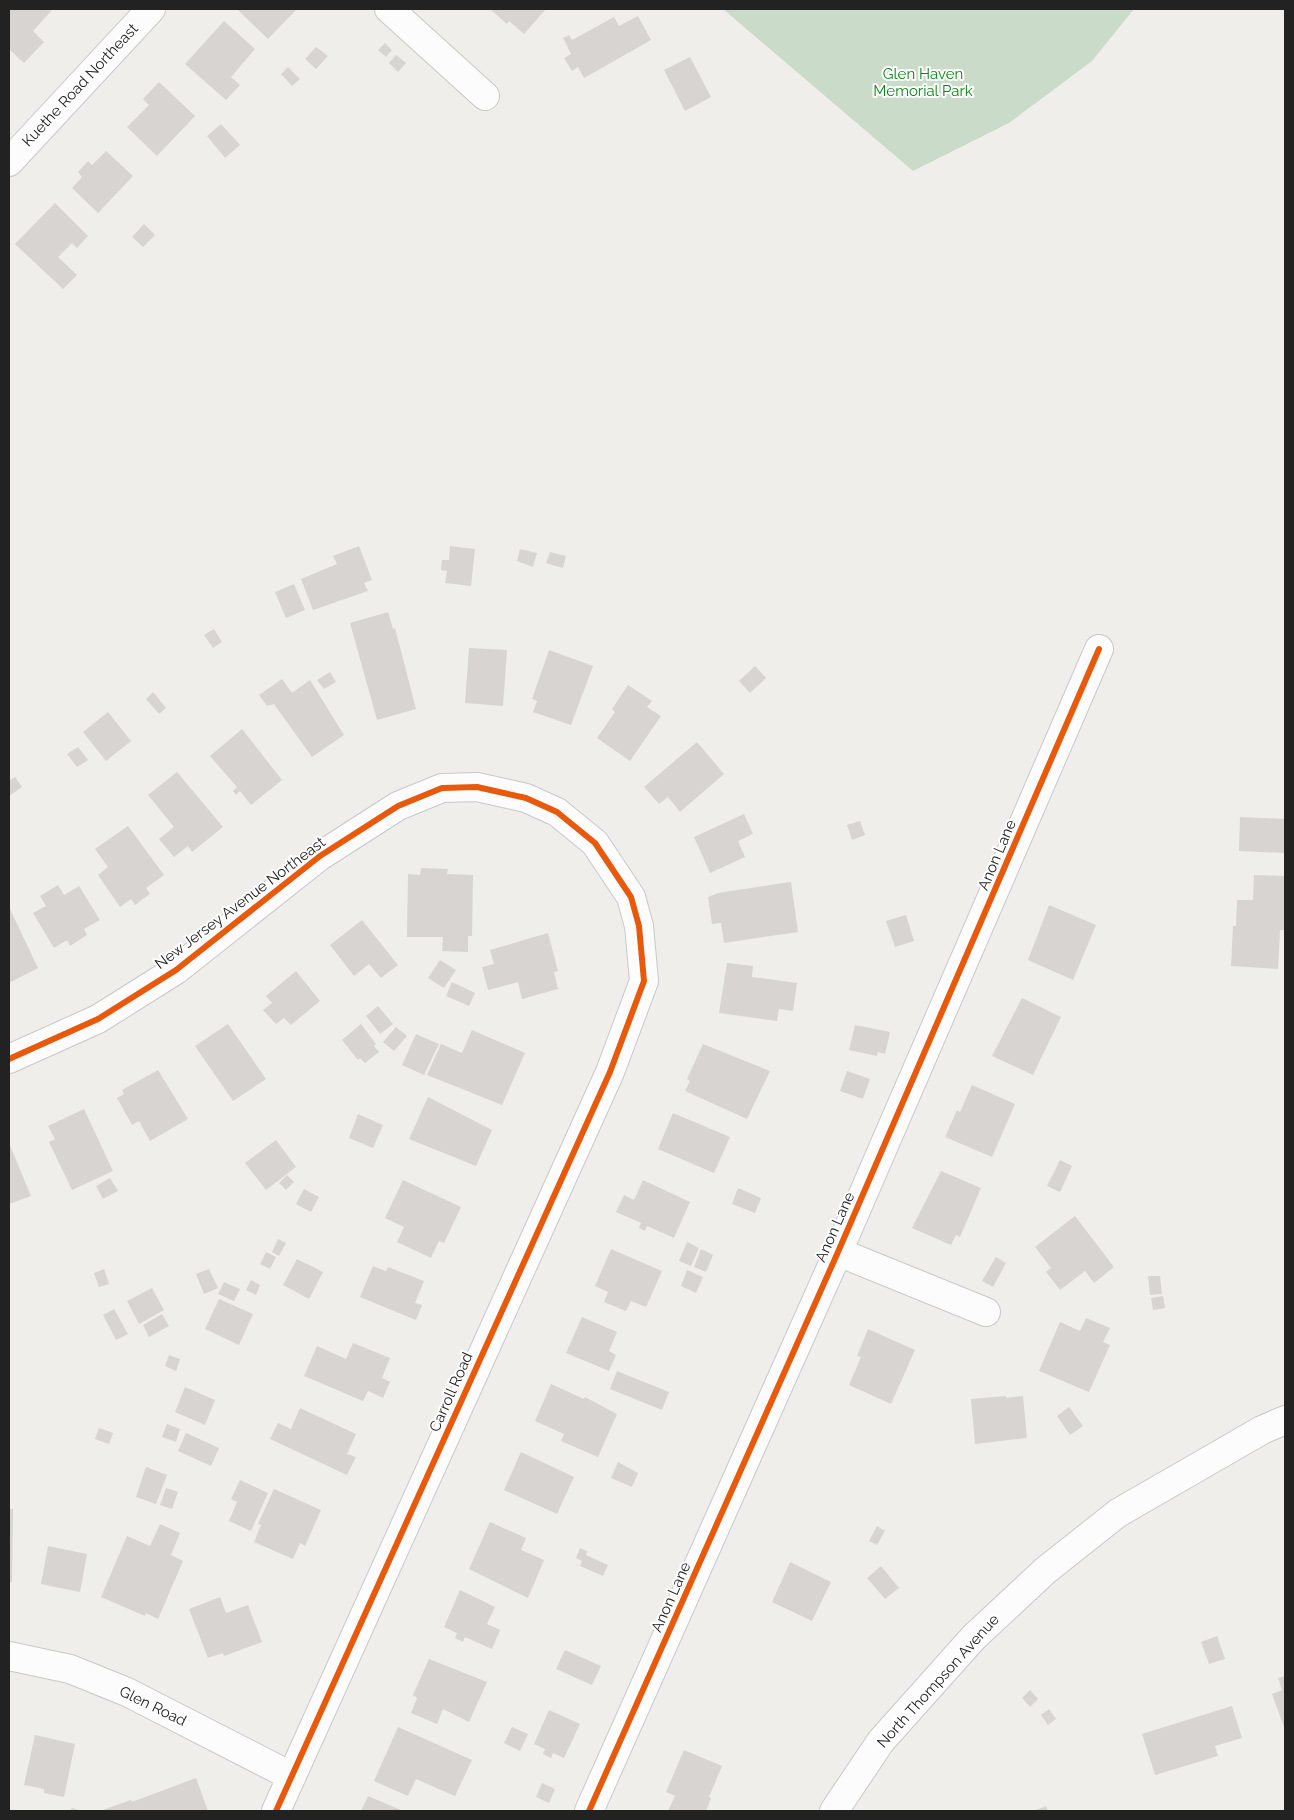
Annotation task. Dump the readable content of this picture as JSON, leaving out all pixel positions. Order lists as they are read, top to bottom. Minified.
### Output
{"streets":{"street":["Kuethe Road Northeast","Anon Lane","New Jersey Avenue Northeast","Carroll Road","North Thompson Avenue","Glen Road"]},"crossings":[["New Jersey Avenue Northeast","Carroll Road"],["Carroll Road","Glen Road"]],"parks":["Glen Haven Memorial Park"]}
